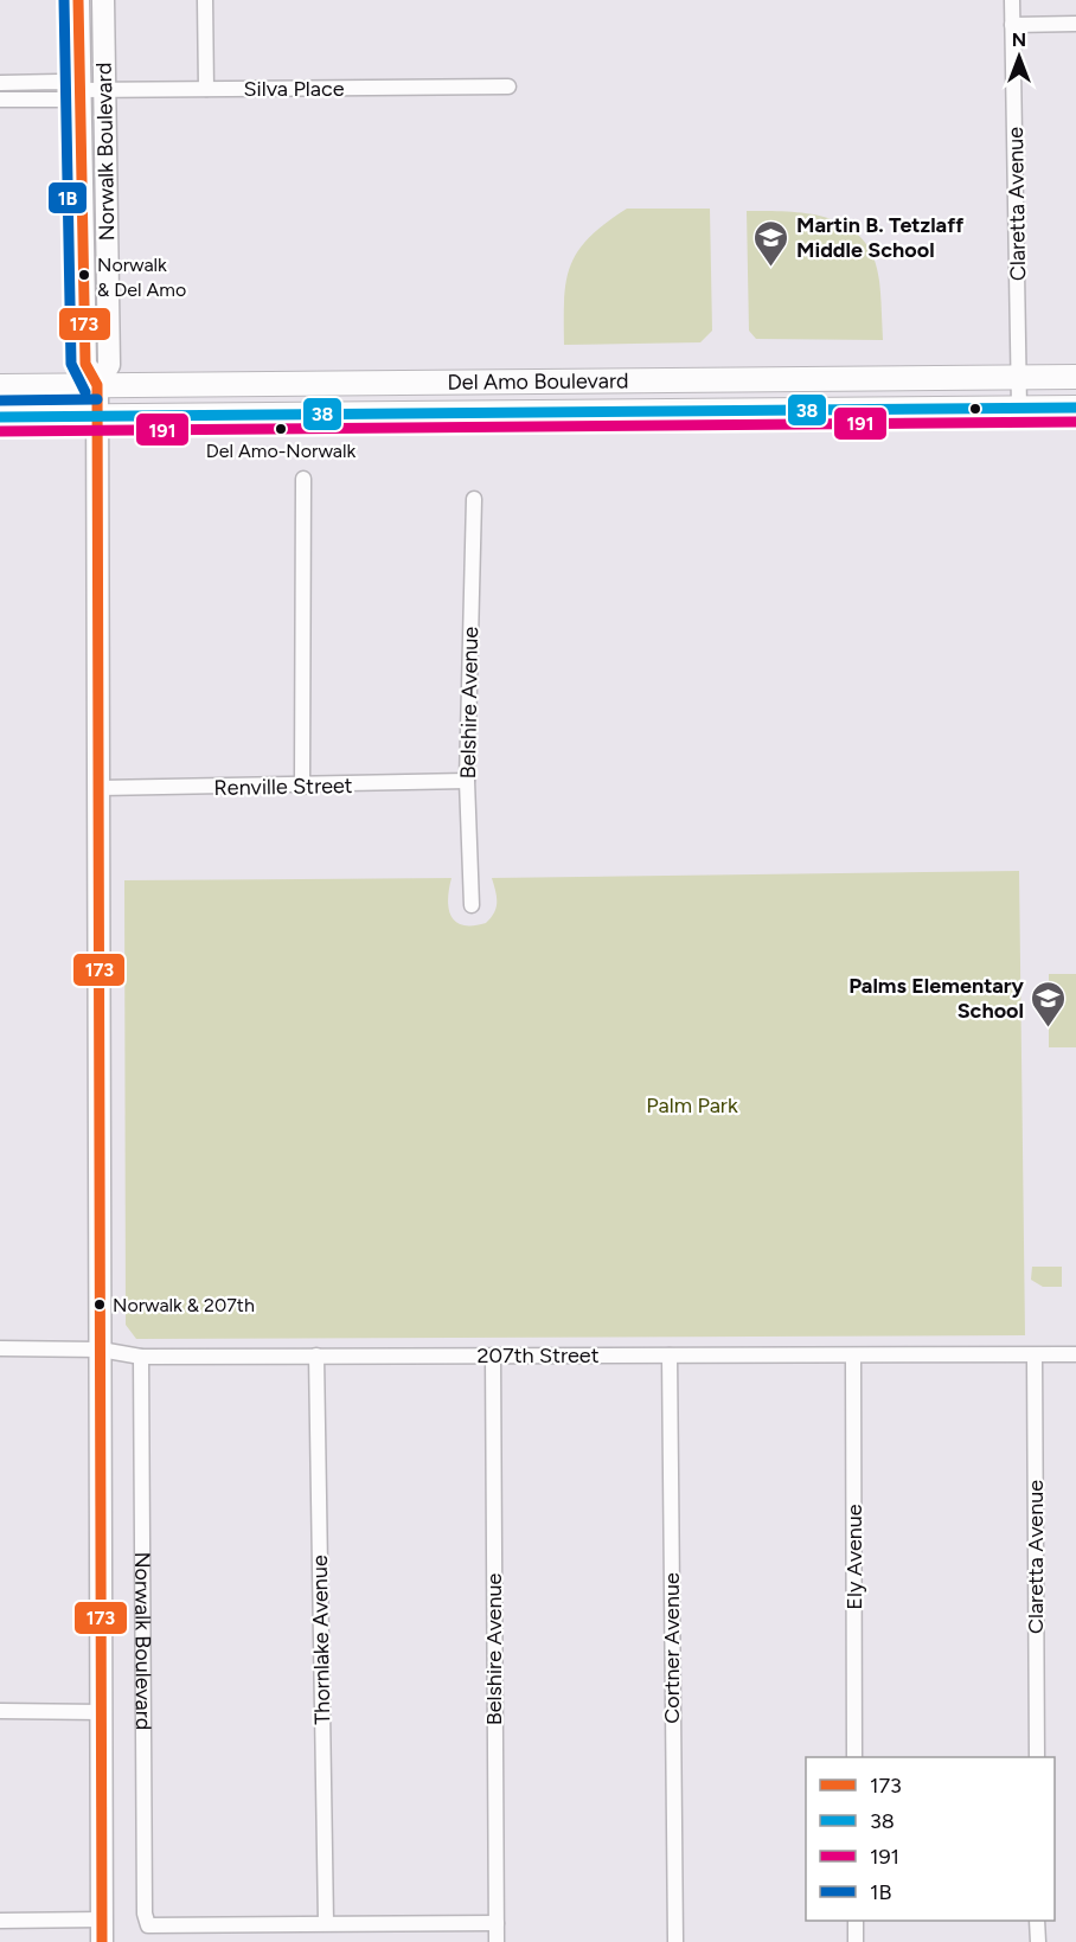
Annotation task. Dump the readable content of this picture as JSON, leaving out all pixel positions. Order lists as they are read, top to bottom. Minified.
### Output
{"streets":{"main road":["Norwalk Boulevard","Del Amo Boulevard"],"street":["Silva Place","Claretta Avenue","Belshire Avenue","Renville Street","207th Street","Ely Avenue","Thornlake Avenue","Cortner Avenue"]},"crossings":[["Silva Place","Norwalk Boulevard"],["Norwalk Boulevard","Del Amo Boulevard"],["Norwalk Boulevard","Renville Street"],["Norwalk Boulevard","207th Street"],["Norwalk Boulevard","Thornlake Avenue"],["Claretta Avenue","Del Amo Boulevard"],["Claretta Avenue","207th Street"],["Belshire Avenue","Renville Street"],["Belshire Avenue","207th Street"],["207th Street","Ely Avenue"],["207th Street","Thornlake Avenue"],["207th Street","Cortner Avenue"]],"parks":["Palm Park"],"places":{"school or university":["Martin B. Tetzlaff Middle School","Palms Elementary School"],"other":["Norwalk & Del Amo","Del Amo-Norwalk","Norwalk & 207th"]},"lines":["transit line 173","transit line 1B","transit line 38","transit line 191"],"legend":["173","38","191","1B"],"north":"top"}
